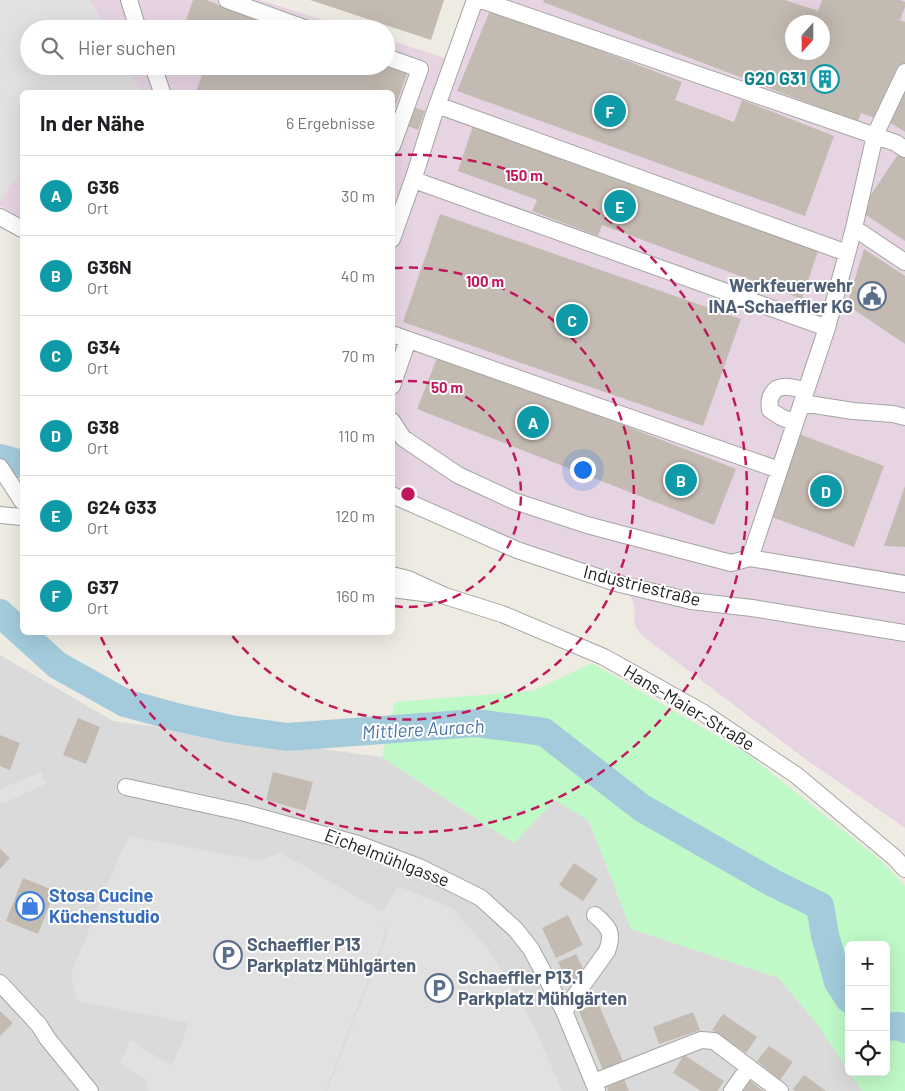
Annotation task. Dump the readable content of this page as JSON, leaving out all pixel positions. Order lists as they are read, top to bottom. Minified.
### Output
{"streets":{"street":["Industriestraße","Hans-Maier-Straße","Eichelmühlgasse"]},"water":["Mittlere Aurach"],"places":{"building":["G20 G31"],"public building":["Werkfeuerwehr INA-Schaeffler KG"],"shop":["Stosa Cucine Küchenstudio"],"parking":["Schaeffler P13 Parkplatz Mühlgärten","Schaeffler P13.1 Parkplatz Mühlgärten"]},"north":"bottom","page":{"search":"Hier suchen","heading":["In der Nähe","6 Ergebnisse"],"pins":["F","E","C","A","B","D"],"list":[{"mark":"A","name":"G36","note":"Ort","value":"30 m"},{"mark":"B","name":"G36N","note":"Ort","value":"40 m"},{"mark":"C","name":"G34","note":"Ort","value":"70 m"},{"mark":"D","name":"G38","note":"Ort","value":"110 m"},{"mark":"E","name":"G24 G33","note":"Ort","value":"120 m"},{"mark":"F","name":"G37","note":"Ort","value":"160 m"}],"map_buttons":["+","−"]},"rings":["150 m","100 m","50 m"]}
